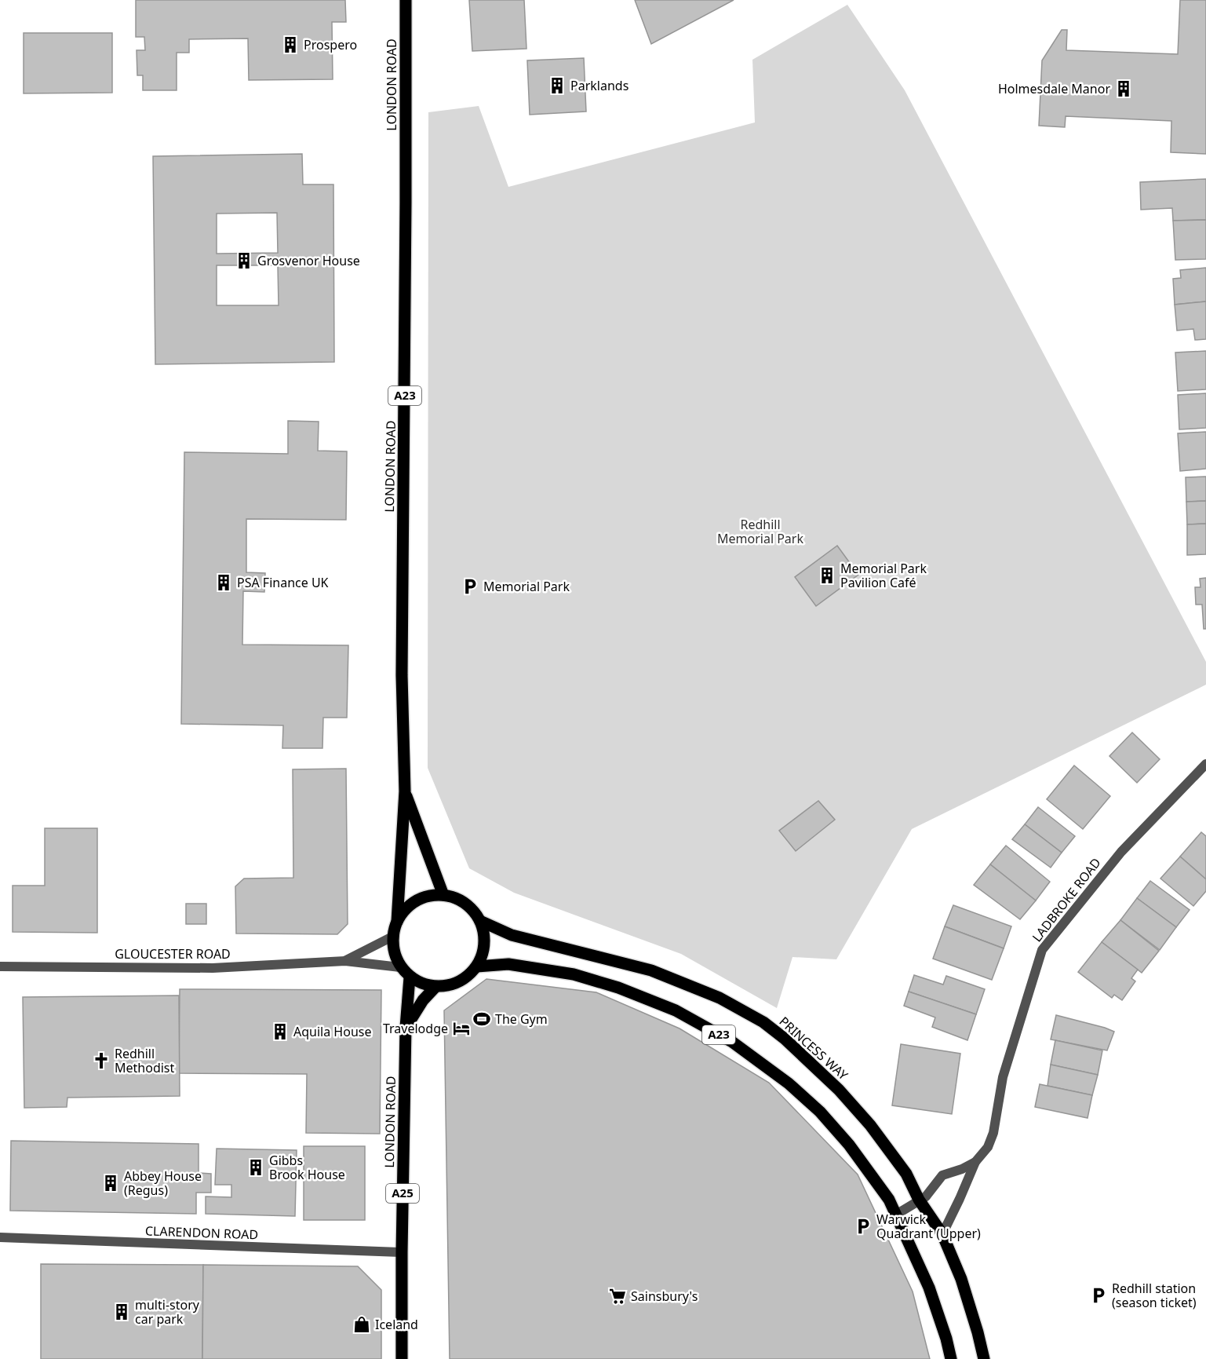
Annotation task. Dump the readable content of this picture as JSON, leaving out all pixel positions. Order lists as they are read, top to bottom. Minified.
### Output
{"streets":{"main road":["LONDON ROAD","A23","PRINCESS WAY","A25"],"street":["LADBROKE ROAD","GLOUCESTER ROAD","CLARENDON ROAD"]},"crossings":[["LONDON ROAD","A23"],["LONDON ROAD","GLOUCESTER ROAD"],["LONDON ROAD","PRINCESS WAY"],["LONDON ROAD","CLARENDON ROAD"],["A23","LADBROKE ROAD"],["A23","GLOUCESTER ROAD"],["A23","PRINCESS WAY"],["LADBROKE ROAD","PRINCESS WAY"],["GLOUCESTER ROAD","PRINCESS WAY"]],"parks":["Redhill Memorial Park"],"places":{"building":["Prospero","Parklands","Holmesdale Manor","Grosvenor House","Memorial Park Pavilion Café","PSA Finance UK","Aquila House","Gibbs Brook House","Abbey House (Regus)","multi-story car park"],"parking":["Memorial Park","Warwick Quadrant (Upper)","Redhill station (season ticket)"],"sports":["The Gym"],"hotel":["Travelodge"],"church":["Redhill Methodist"],"supermarket":["Sainsbury's"],"shop":["Iceland"]}}
